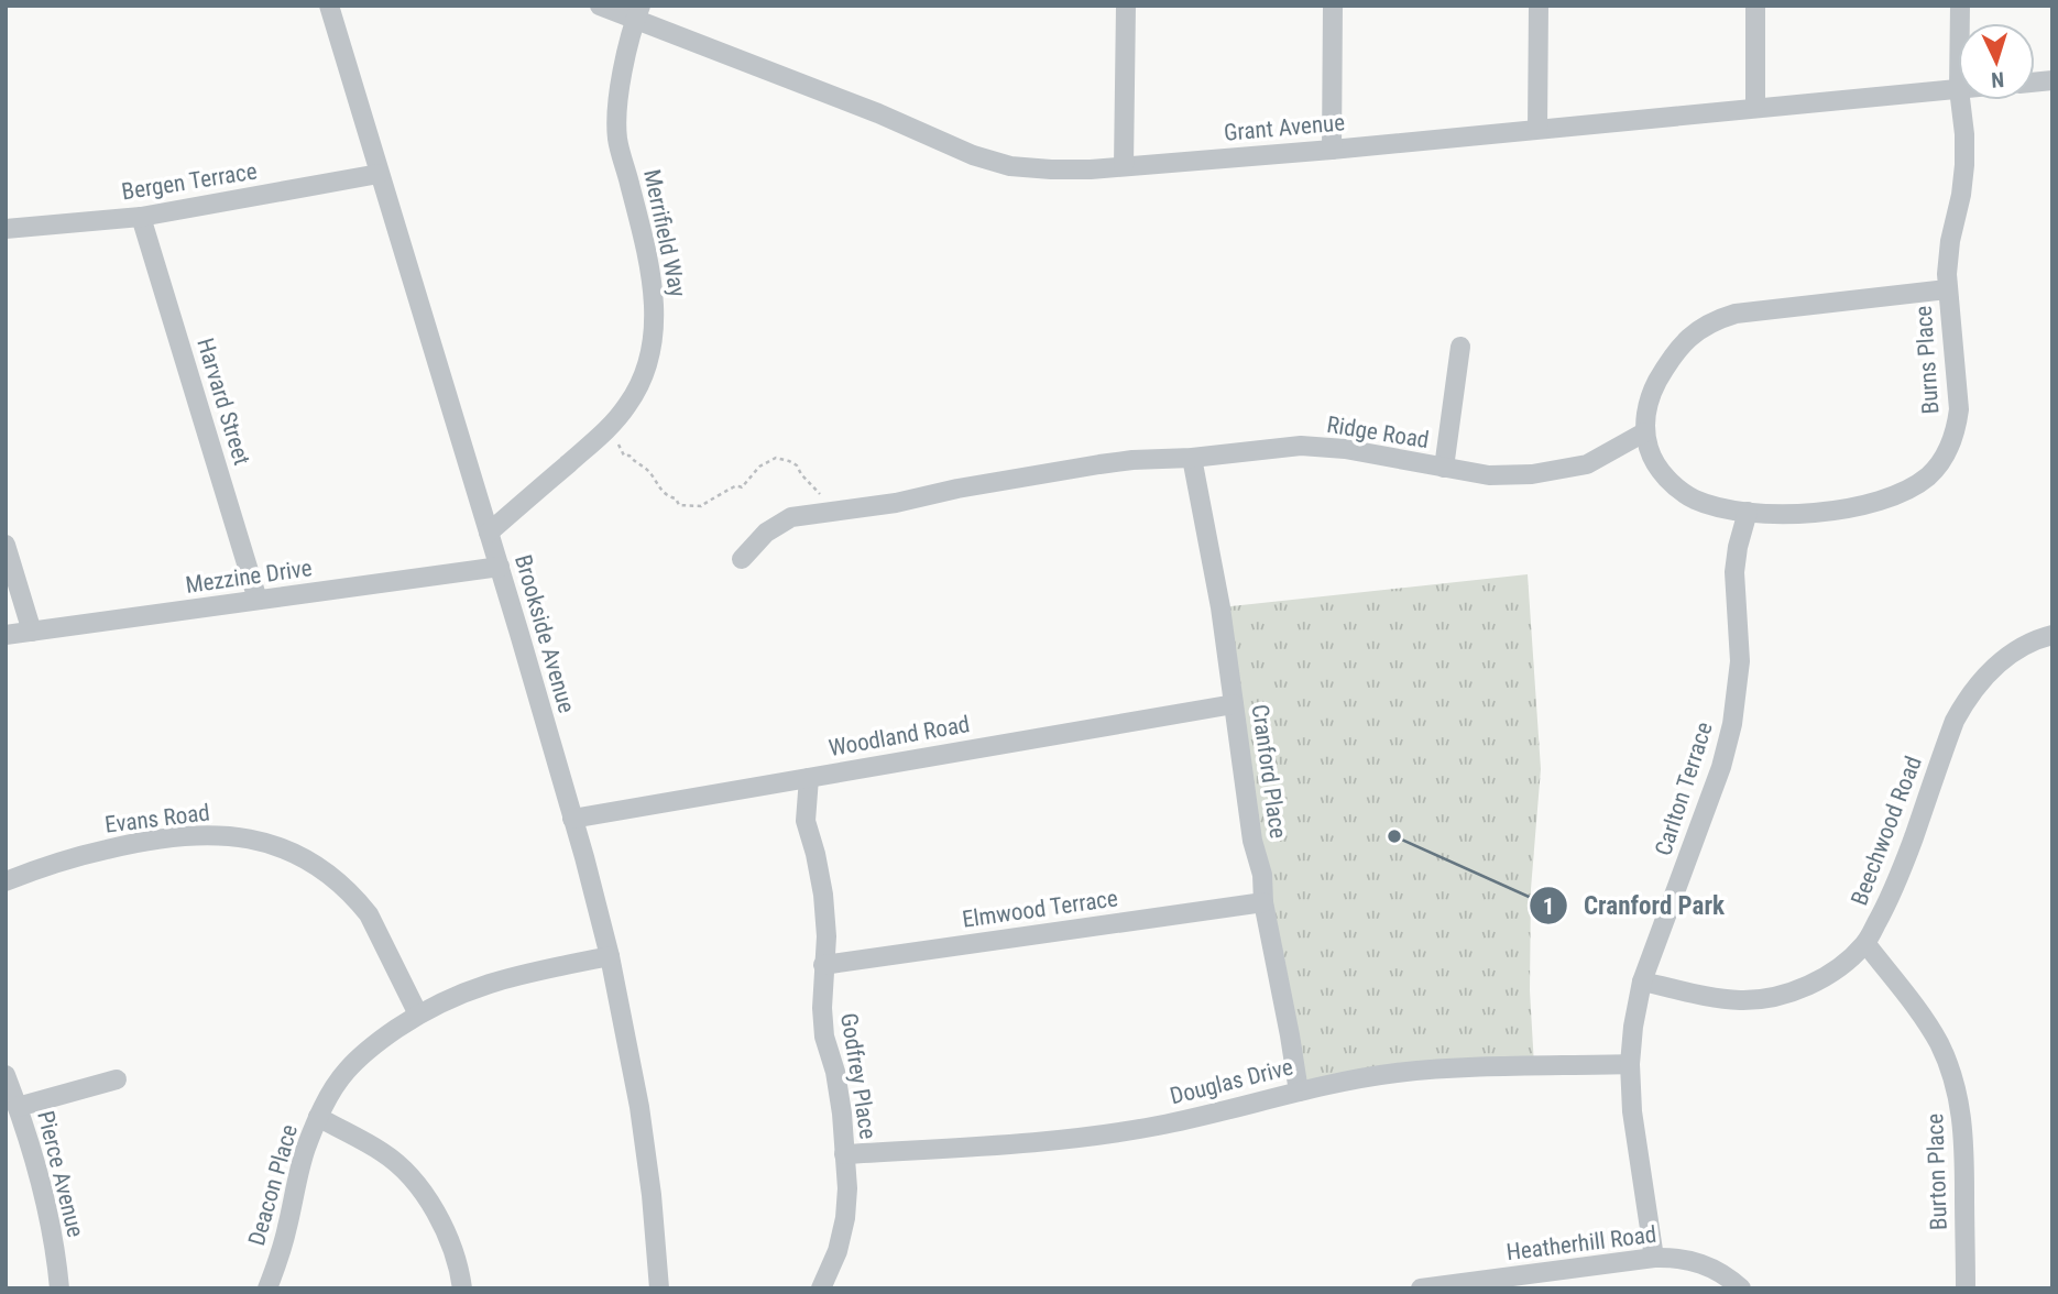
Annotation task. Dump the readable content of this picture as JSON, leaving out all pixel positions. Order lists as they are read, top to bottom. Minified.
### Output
{"streets":{"street":["Grant Avenue","Bergen Terrace","Merrifield Way","Burns Place","Harvard Street","Ridge Road","Mezzine Drive","Brookside Avenue","Woodland Road","Cranford Place","Carlton Terrace","Evans Road","Beechwood Road","Elmwood Terrace","Godfrey Place","Douglas Drive","Burton Place","Pierce Avenue","Deacon Place","Heatherhill Road"]},"crossings":[["Grant Avenue","Merrifield Way"],["Bergen Terrace","Harvard Street"],["Bergen Terrace","Brookside Avenue"],["Merrifield Way","Brookside Avenue"],["Burns Place","Ridge Road"],["Burns Place","Carlton Terrace"],["Harvard Street","Mezzine Drive"],["Ridge Road","Cranford Place"],["Mezzine Drive","Brookside Avenue"],["Brookside Avenue","Woodland Road"],["Brookside Avenue","Deacon Place"],["Woodland Road","Cranford Place"],["Woodland Road","Godfrey Place"],["Cranford Place","Elmwood Terrace"],["Cranford Place","Douglas Drive"],["Carlton Terrace","Beechwood Road"],["Carlton Terrace","Douglas Drive"],["Carlton Terrace","Heatherhill Road"],["Evans Road","Deacon Place"],["Beechwood Road","Burton Place"],["Elmwood Terrace","Godfrey Place"],["Godfrey Place","Douglas Drive"]],"places":["Cranford Park"],"north":"bottom"}
